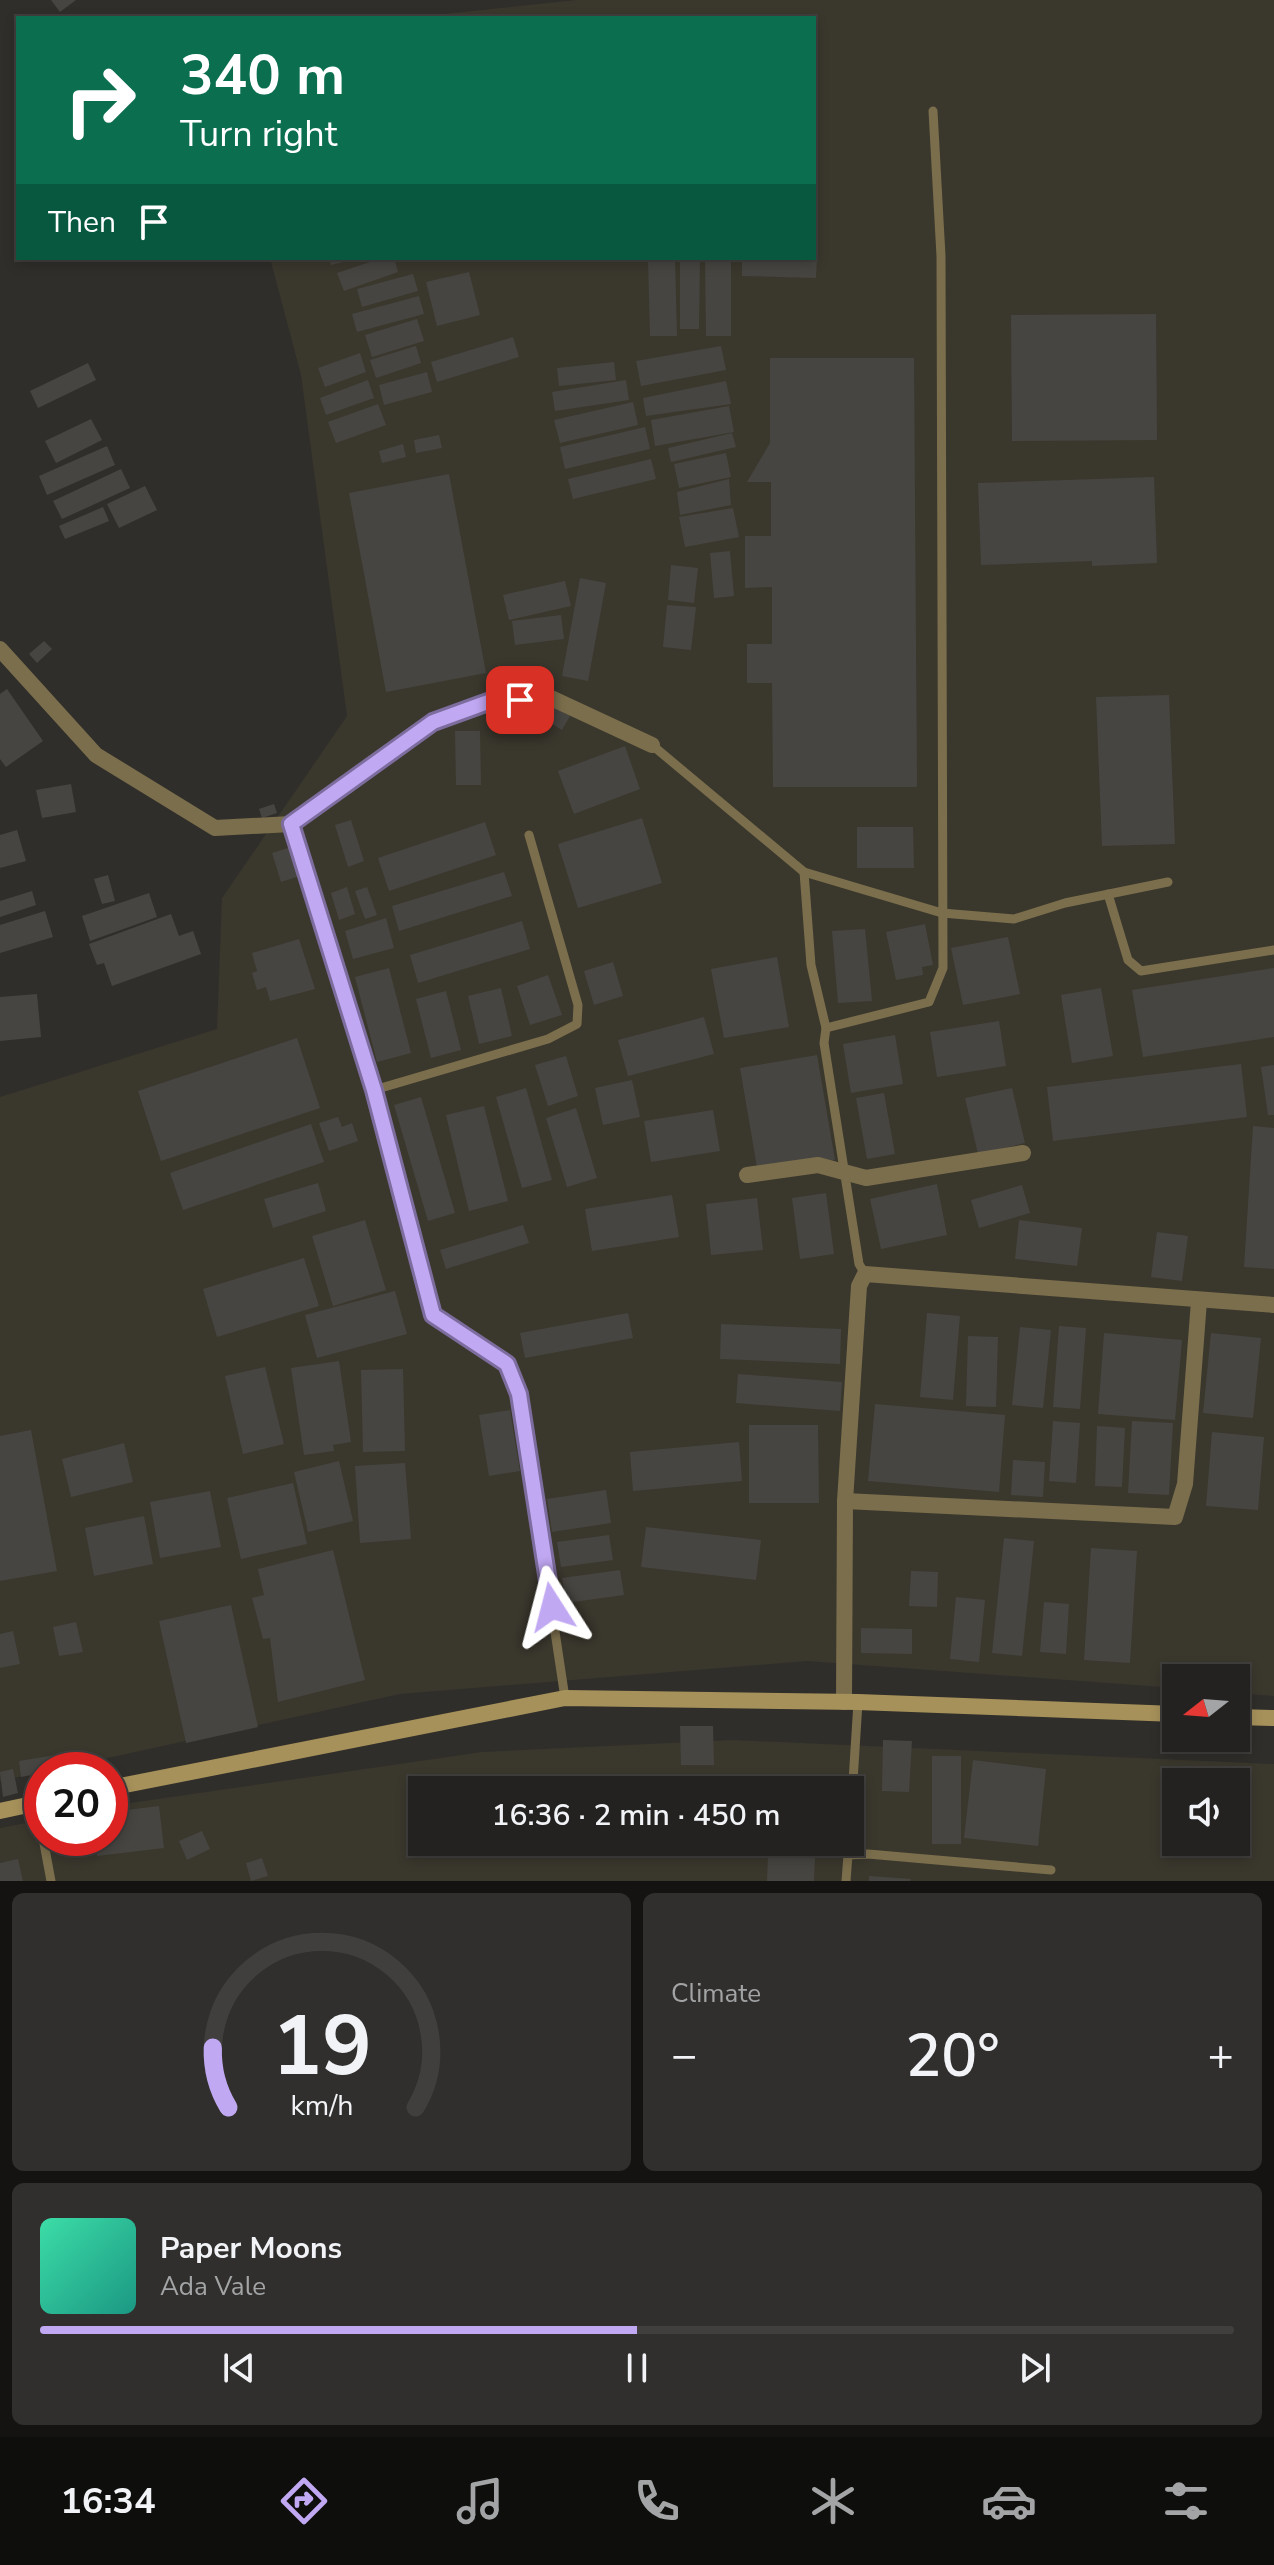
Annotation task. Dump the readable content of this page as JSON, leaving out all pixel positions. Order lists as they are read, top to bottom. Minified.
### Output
{"north":"left","page":{"turn":["340 m","Turn right"],"then":"Then","limit":"20","trip":"16:36 · 2 min · 450 m","tile":"Climate","heat":["−","20°","+"],"song":["Paper Moons","Ada Vale"],"tabs":"16:34","gauge":["19","km/h"]}}
